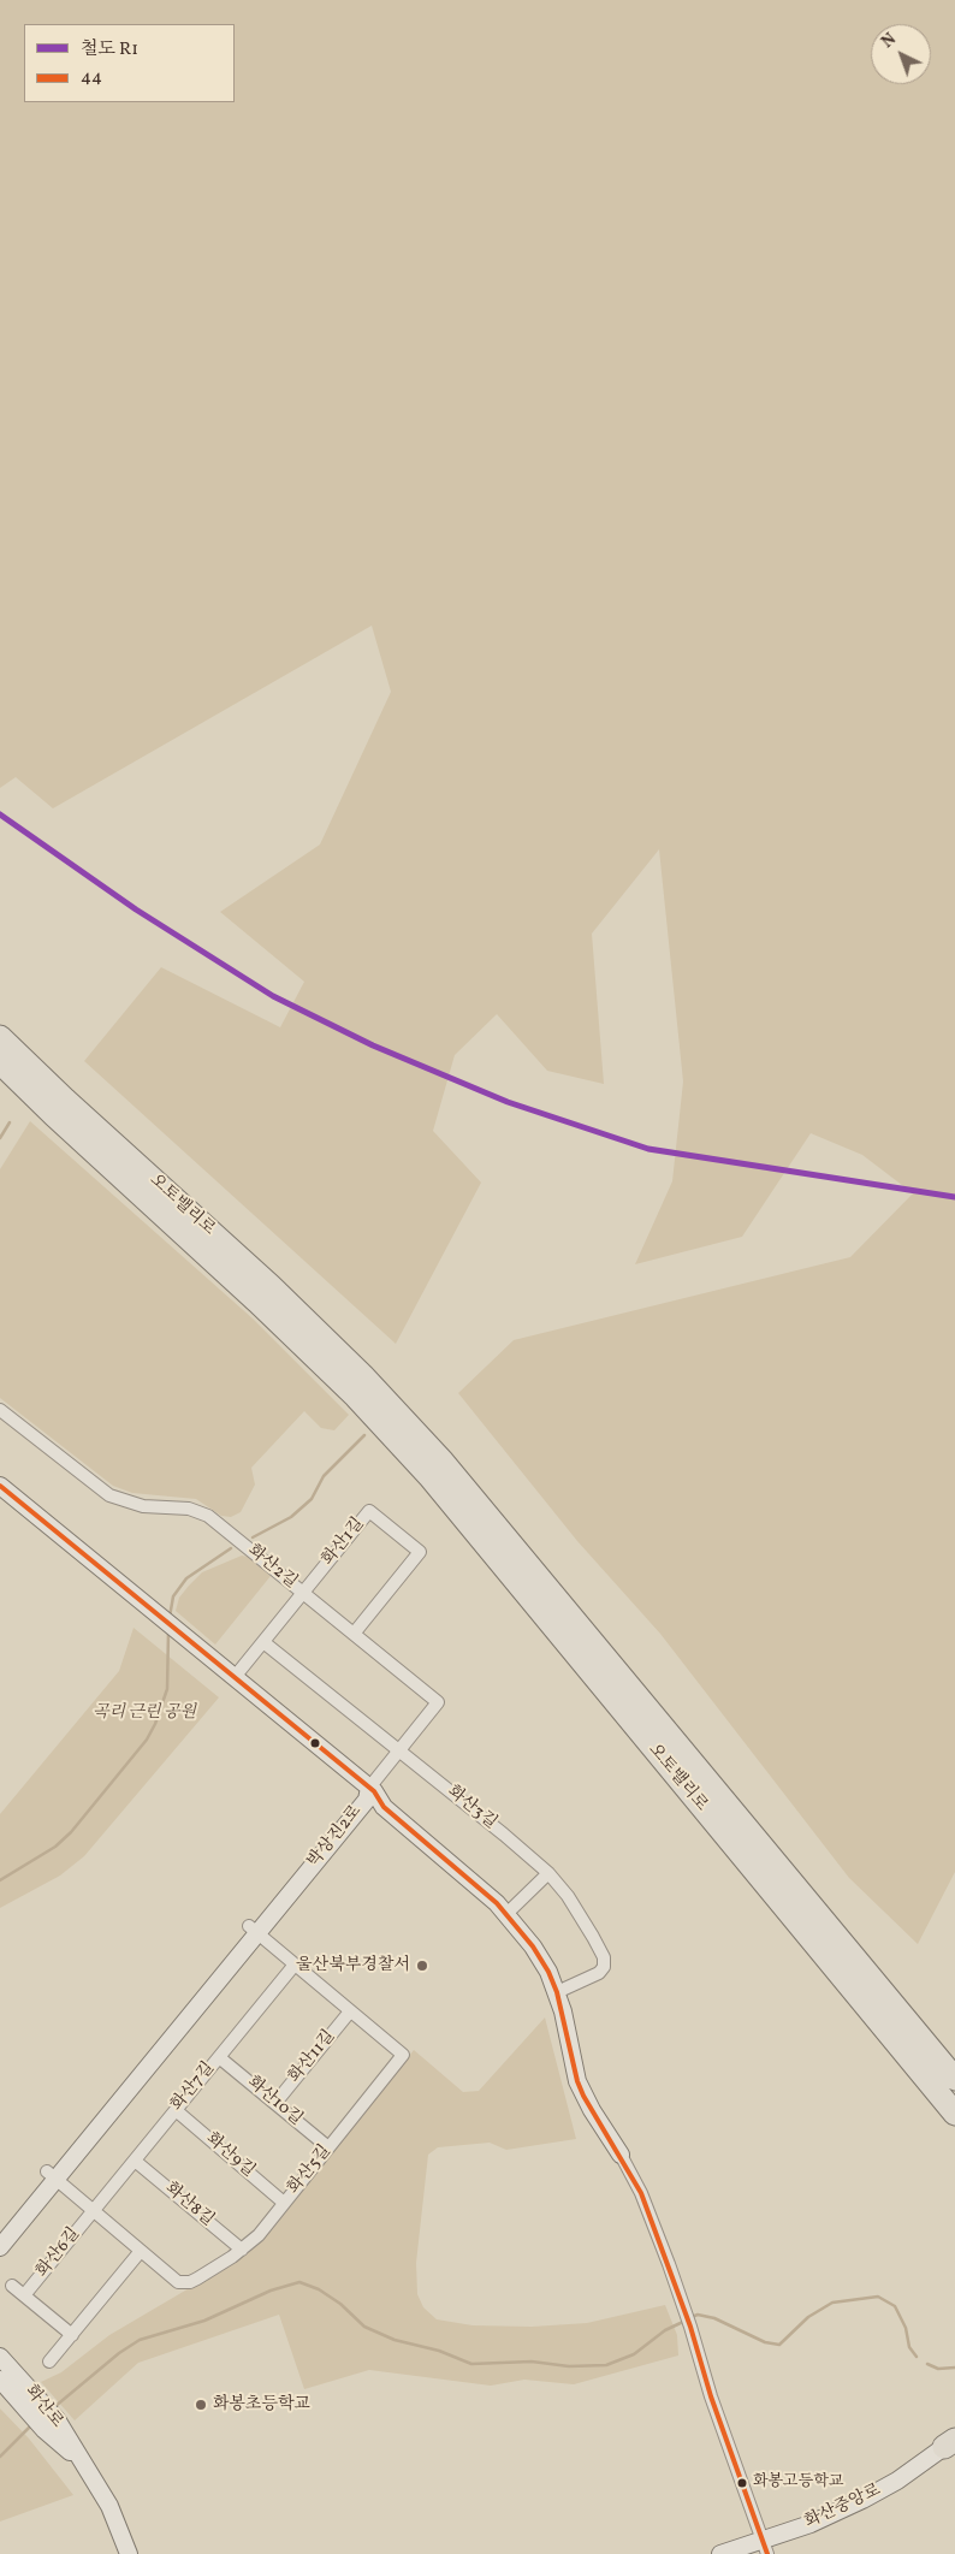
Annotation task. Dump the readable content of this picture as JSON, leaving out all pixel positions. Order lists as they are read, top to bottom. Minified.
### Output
{"streets":{"highway":["오토밸리로"],"street":["화산1길","화산2길","화산3길","박상진2로","화산11길","화산7길","화산10길","화산9길","화산5길","화산8길","화산6길","화산로","화산중앙로"]},"crossings":[["화산1길","화산2길"],["화산1길","화산3길"],["화산2길","화산3길"],["화산2길","박상진2로"],["박상진2로","화산5길"],["화산11길","화산10길"],["화산11길","화산5길"],["화산7길","화산10길"],["화산7길","화산9길"],["화산7길","화산5길"],["화산7길","화산8길"],["화산7길","화산6길"],["화산10길","화산5길"],["화산9길","화산5길"],["화산5길","화산8길"],["화산5길","화산6길"]],"parks":["곡리 근린 공원"],"places":["울산북부경찰서","화봉초등학교","화봉고등학교"],"lines":["rail line R1","transit line 44"],"legend":["철도 R1","44"],"north":"top left"}
